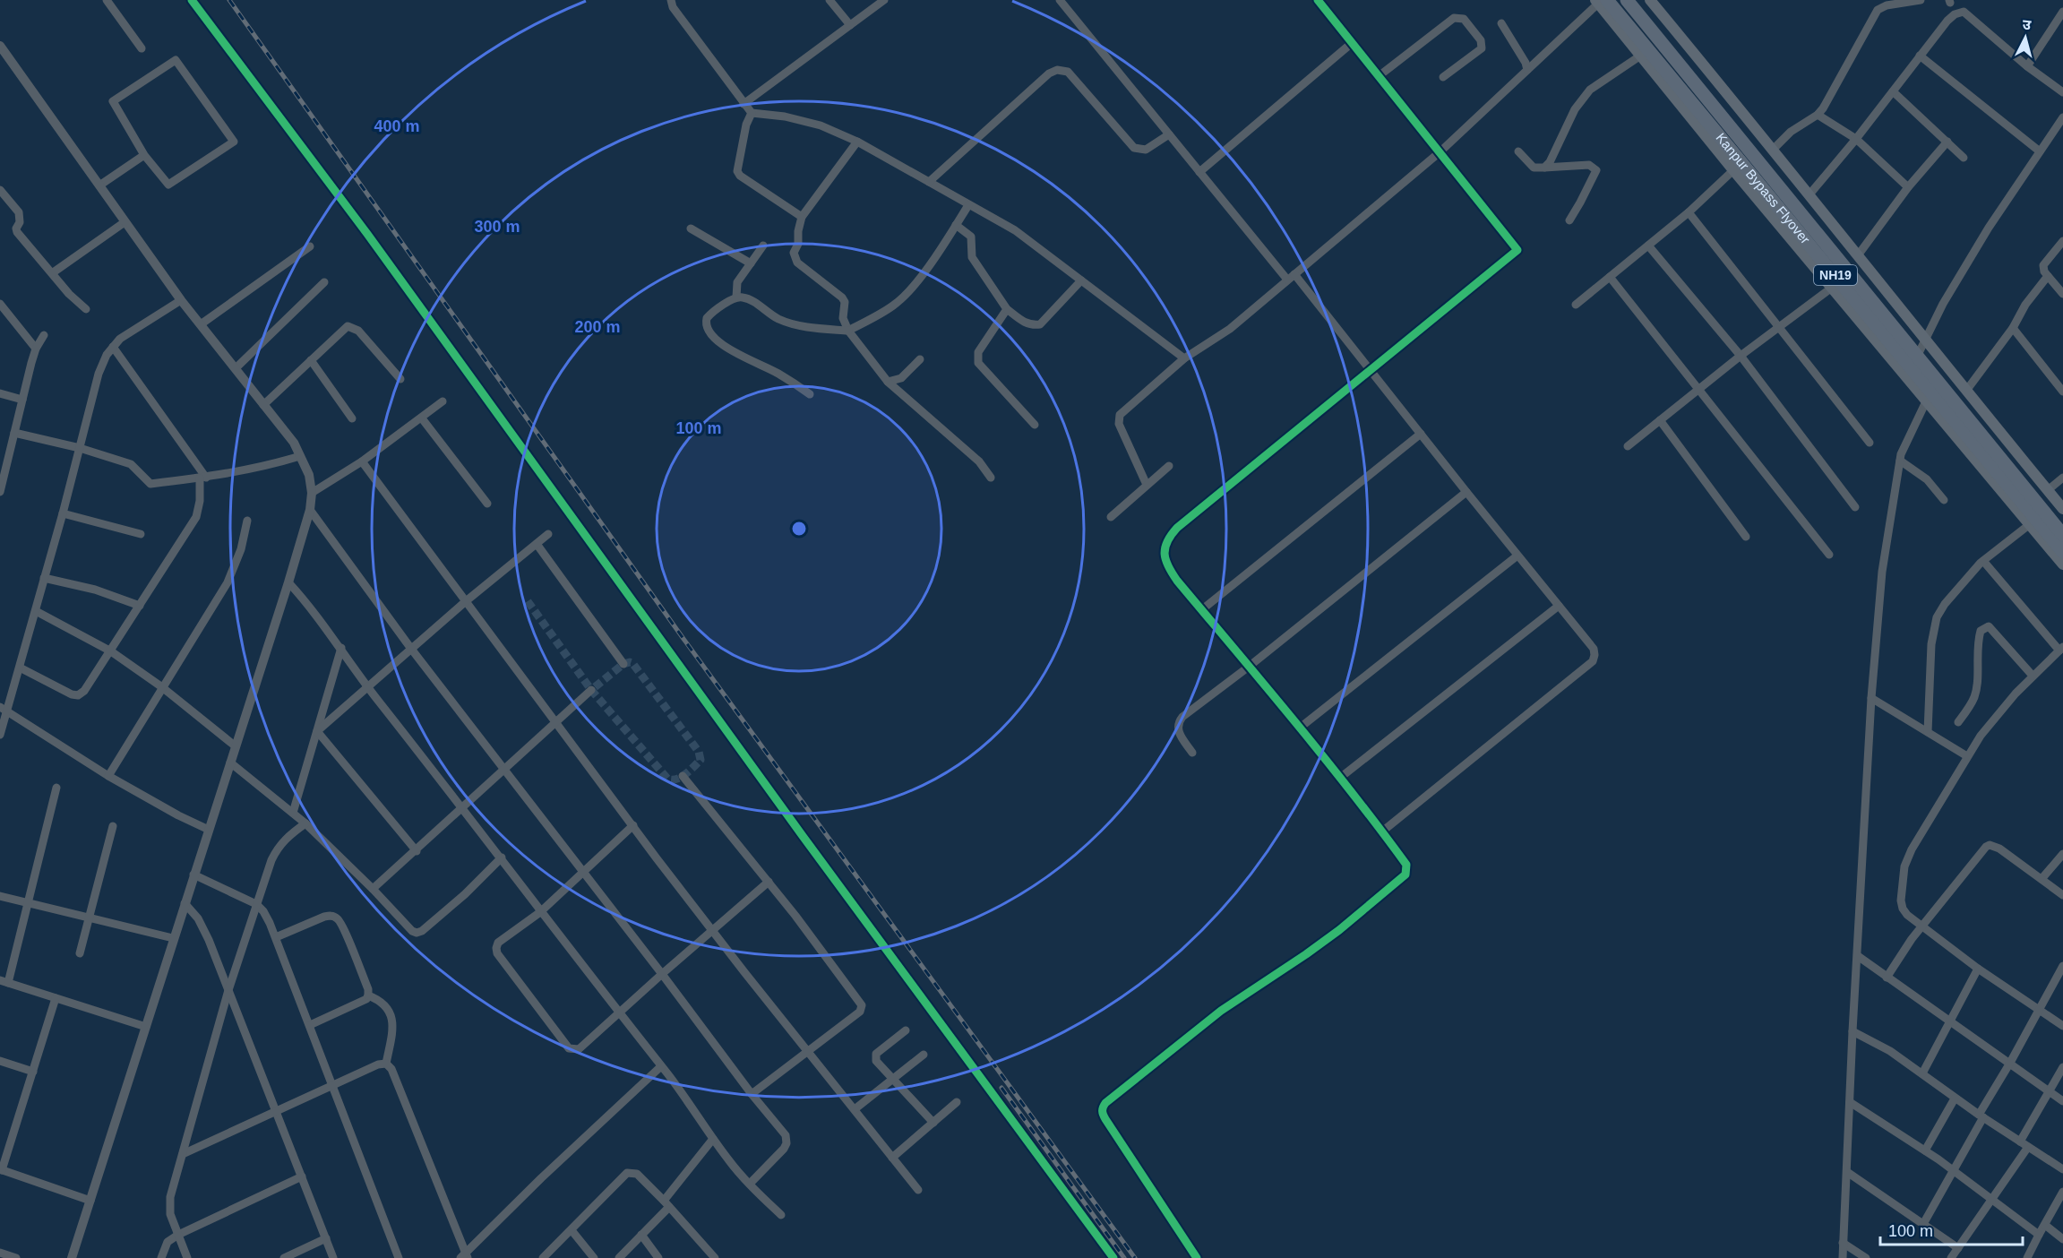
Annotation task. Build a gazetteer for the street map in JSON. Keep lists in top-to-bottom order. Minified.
{"streets":{"highway":["Kanpur Bypass Flyover","NH19"]},"scale_bar":"100 m","north":"top","rings":["400 m","300 m","200 m","100 m"]}
